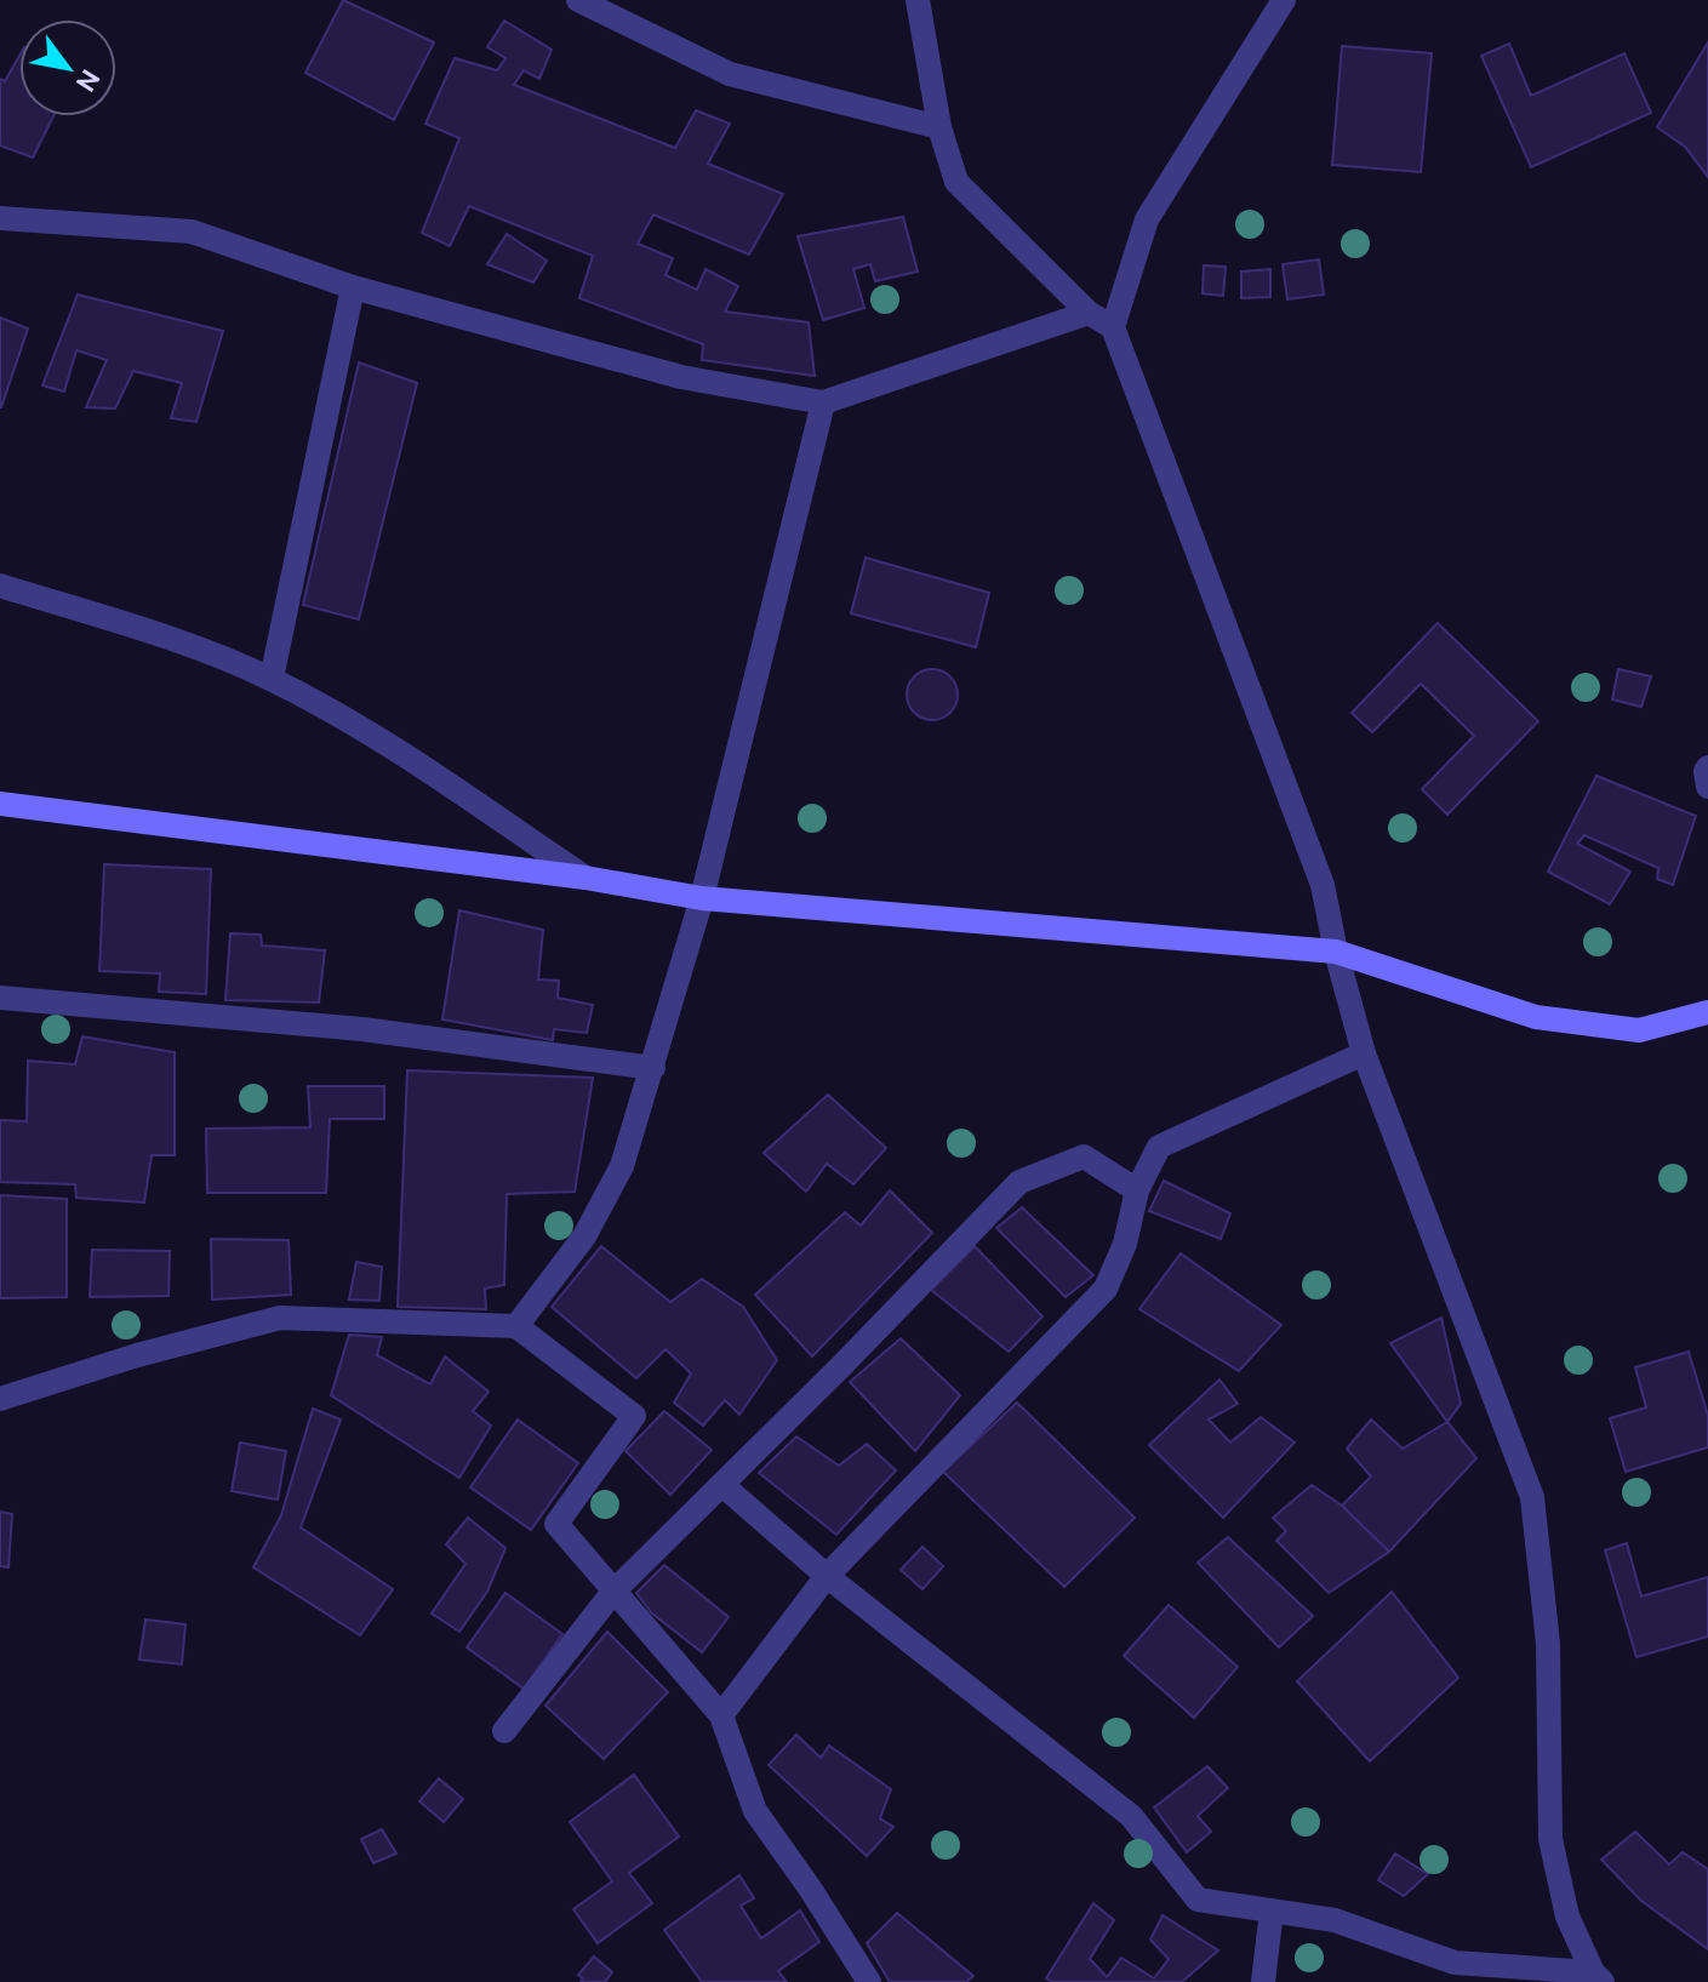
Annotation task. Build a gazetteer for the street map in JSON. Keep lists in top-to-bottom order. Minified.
{"north":"bottom right"}
